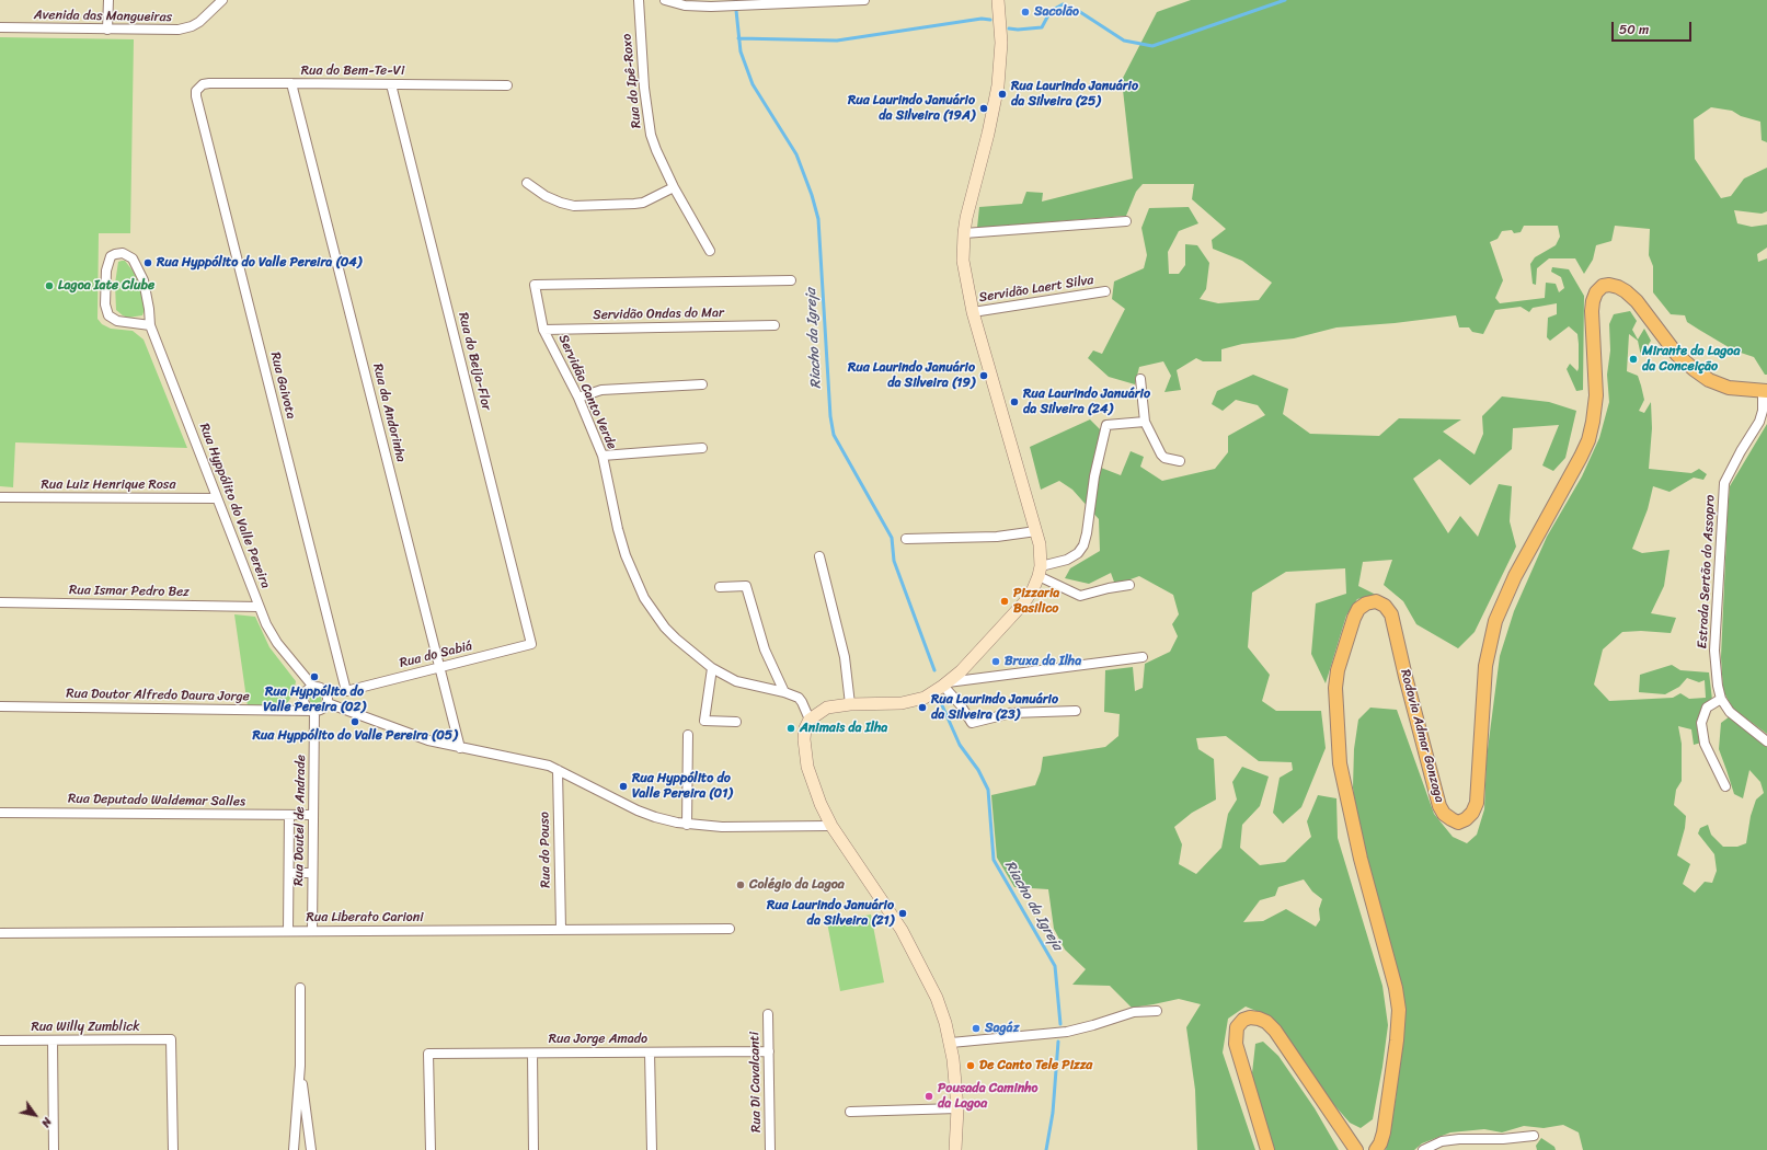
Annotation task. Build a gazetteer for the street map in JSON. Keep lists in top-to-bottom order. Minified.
{"streets":{"main road":["Rodovia Admar Gonzaga"],"street":["Avenida das Mangueiras","Rua do Bem-Te-Vi","Rua do Ipê-Roxo","Servidão Laert Silva","Servidão Ondas do Mar","Rua do Beija-Flor","Rua Gaivota","Servidão Canto Verde","Rua da Andorinha","Rua Luiz Henrique Rosa","Rua Hyppólito do Valle Pereira","Estrada Sertão do Assopro","Rua Ismar Pedro Bez","Rua do Sabiá","Rua Doutor Alfredo Daura Jorge","Rua Deputado Waldemar Salles","Rua Doutel de Andrade","Rua do Pouso","Rua Liberato Carioni","Rua Willy Zumblick","Rua Jorge Amado","Rua Di Cavalcanti"]},"crossings":[["Rua do Bem-Te-Vi","Rua do Beija-Flor"],["Rua do Bem-Te-Vi","Rua Gaivota"],["Rua do Bem-Te-Vi","Rua da Andorinha"],["Servidão Ondas do Mar","Servidão Canto Verde"],["Rua do Beija-Flor","Rua do Sabiá"],["Rua Gaivota","Rua do Sabiá"],["Rua da Andorinha","Rua do Sabiá"],["Rua Luiz Henrique Rosa","Rua Hyppólito do Valle Pereira"],["Rua Hyppólito do Valle Pereira","Rua Ismar Pedro Bez"],["Rua Hyppólito do Valle Pereira","Rua Doutor Alfredo Daura Jorge"],["Rua Hyppólito do Valle Pereira","Rua Doutel de Andrade"],["Estrada Sertão do Assopro","Rodovia Admar Gonzaga"],["Rua Doutor Alfredo Daura Jorge","Rua Doutel de Andrade"],["Rua Deputado Waldemar Salles","Rua Doutel de Andrade"],["Rua Doutel de Andrade","Rua Liberato Carioni"],["Rua do Pouso","Rua Liberato Carioni"],["Rua Jorge Amado","Rua Di Cavalcanti"]],"water":["Riacho da Igreja"],"places":["Sacolão","Rua Laurindo Januário da Silveira (25)","Rua Laurindo Januário da Silveira (19A)","Rua Hyppólito do Valle Pereira (04)","Lagoa Iate Clube","Mirante da Lagoa da Conceição","Rua Laurindo Januário da Silveira (19)","Rua Laurindo Januário da Silveira (24)","Pizzaria Basilico","Bruxa da Ilha","Rua Hyppólito do Valle Pereira (02)","Rua Laurindo Januário da Silveira (23)","Rua Hyppólito do Valle Pereira (05)","Animais da Ilha","Rua Hyppólito do Valle Pereira (01)","Colégio da Lagoa","Rua Laurindo Januário da Silveira (21)","Sagáz","De Canto Tele Pizza","Pousada Caminho da Lagoa"],"scale_bar":"50 m","north":"bottom right"}
